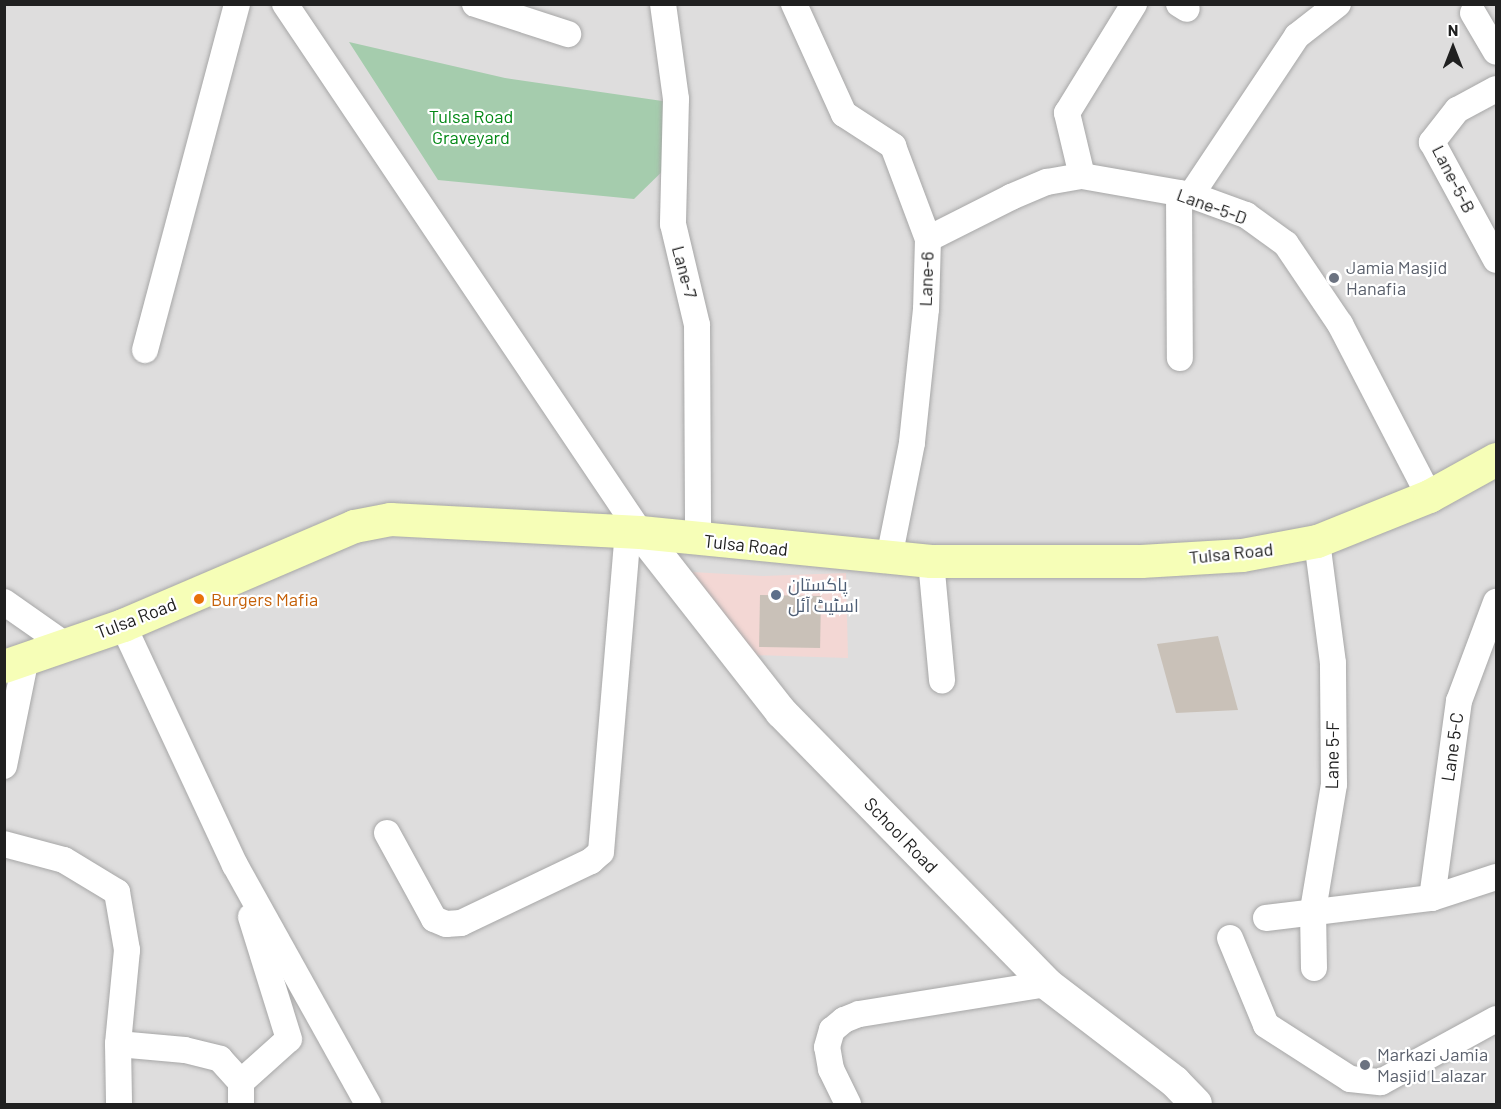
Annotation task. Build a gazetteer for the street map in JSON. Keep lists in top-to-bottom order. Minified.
{"streets":{"main road":["Tulsa Road"],"street":["Lane-5-B","Lane-5-D","Lane-7","Lane-6","Lane 5-C","Lane 5-F","School Road"]},"crossings":[["Lane-5-D","Lane-6"],["Lane-5-D","Tulsa Road"],["Lane-7","Tulsa Road"],["Lane-6","Tulsa Road"],["Tulsa Road","Lane 5-F"],["Tulsa Road","School Road"]],"parks":["Tulsa Road Graveyard"],"places":["Jamia Masjid Hanafia","پاکستان اسٹیٹ آئل","Burgers Mafia","Markazi Jamia Masjid Lalazar"],"north":"top"}
